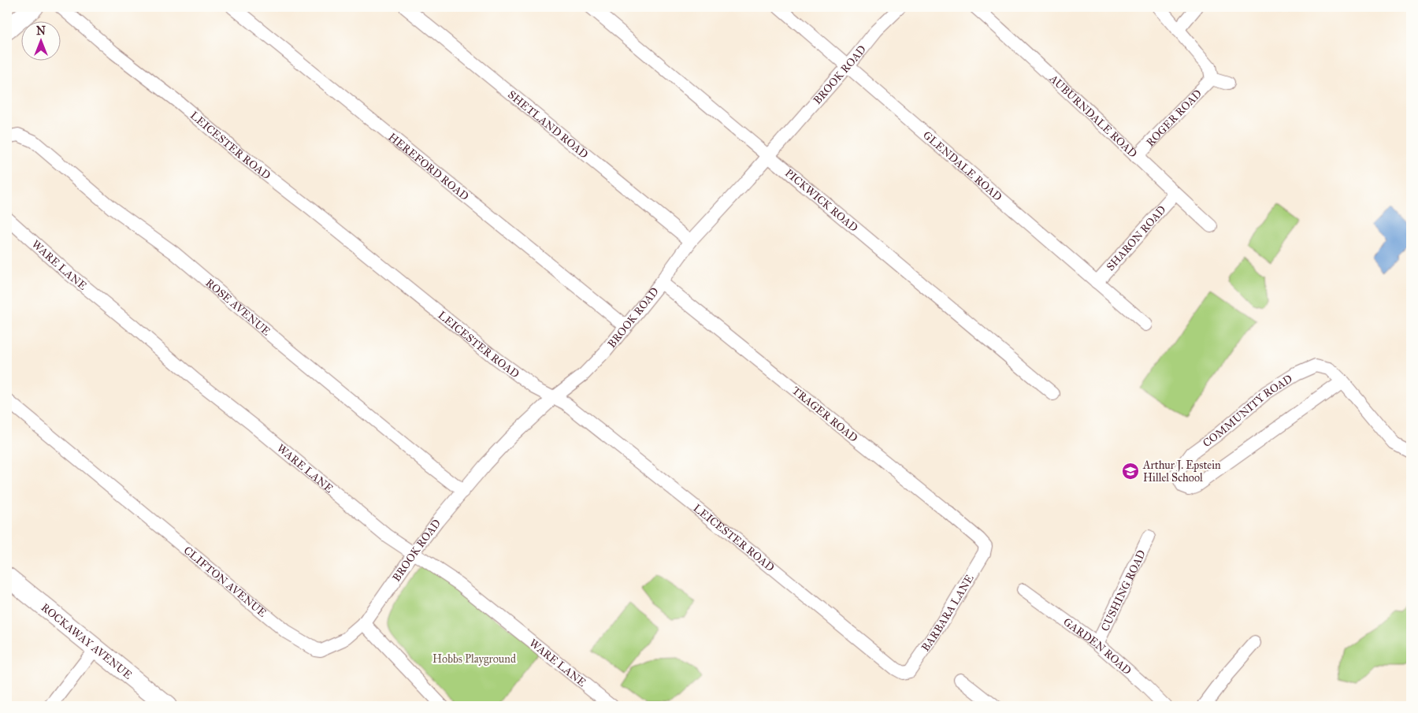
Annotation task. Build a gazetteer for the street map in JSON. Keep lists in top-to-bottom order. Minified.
{"streets":{"street":["BROOK ROAD","AUBURNDALE ROAD","ROGER ROAD","SHETLAND ROAD","LEICESTER ROAD","GLENDALE ROAD","HEREFORD ROAD","PICKWICK ROAD","SHARON ROAD","WARE LANE","ROSE AVENUE","COMMUNITY ROAD","TRAGER ROAD","CLIFTON AVENUE","CUSHING ROAD","BARBARA LANE","ROCKAWAY AVENUE","GARDEN ROAD"]},"crossings":[["BROOK ROAD","SHETLAND ROAD"],["BROOK ROAD","LEICESTER ROAD"],["BROOK ROAD","GLENDALE ROAD"],["BROOK ROAD","HEREFORD ROAD"],["BROOK ROAD","PICKWICK ROAD"],["BROOK ROAD","WARE LANE"],["BROOK ROAD","ROSE AVENUE"],["BROOK ROAD","TRAGER ROAD"],["BROOK ROAD","CLIFTON AVENUE"],["AUBURNDALE ROAD","ROGER ROAD"],["AUBURNDALE ROAD","SHARON ROAD"],["LEICESTER ROAD","BARBARA LANE"],["GLENDALE ROAD","SHARON ROAD"],["TRAGER ROAD","BARBARA LANE"],["CUSHING ROAD","GARDEN ROAD"]],"parks":["Hobbs Playground"],"places":{"school or university":["Arthur J. Epstein Hillel School"]},"north":"top"}
